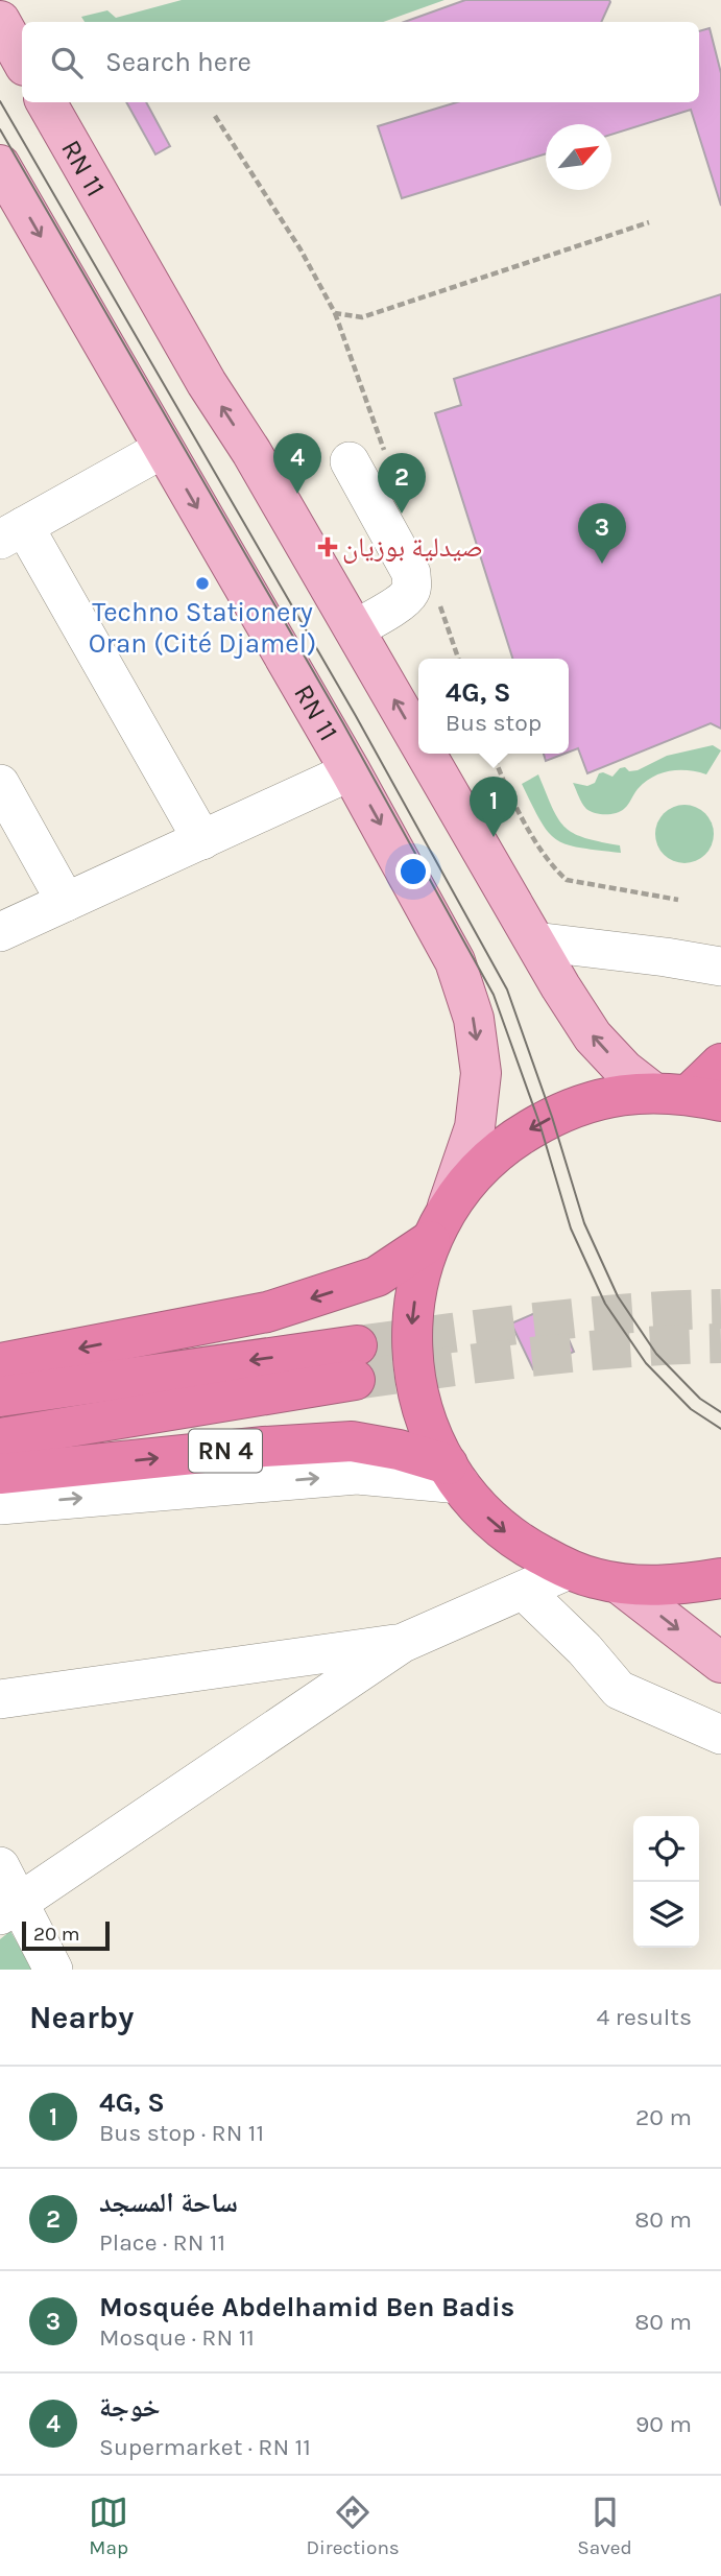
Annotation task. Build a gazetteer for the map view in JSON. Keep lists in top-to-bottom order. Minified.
{"streets":{"highway":["RN 4"],"main road":["RN 11"]},"places":{"health":["صيدلية بوزيان"],"other":["Techno Stationery Oran (Cité Djamel)"]},"scale_bar":"20 m","north":"top right","page":{"search":"Search here","pins":["4","2","3","1"],"popup":["4G, S","Bus stop"],"scale":"20 m","heading":["Nearby","4 results"],"list":[{"mark":"1","name":"4G, S","note":"Bus stop · RN 11","value":"20 m"},{"mark":"2","name":"ساحة المسجد","note":"Place · RN 11","value":"80 m"},{"mark":"3","name":"Mosquée Abdelhamid Ben Badis","note":"Mosque · RN 11","value":"80 m"},{"mark":"4","name":"خوجة","note":"Supermarket · RN 11","value":"90 m"}],"nav":["Map","Directions","Saved"]}}
